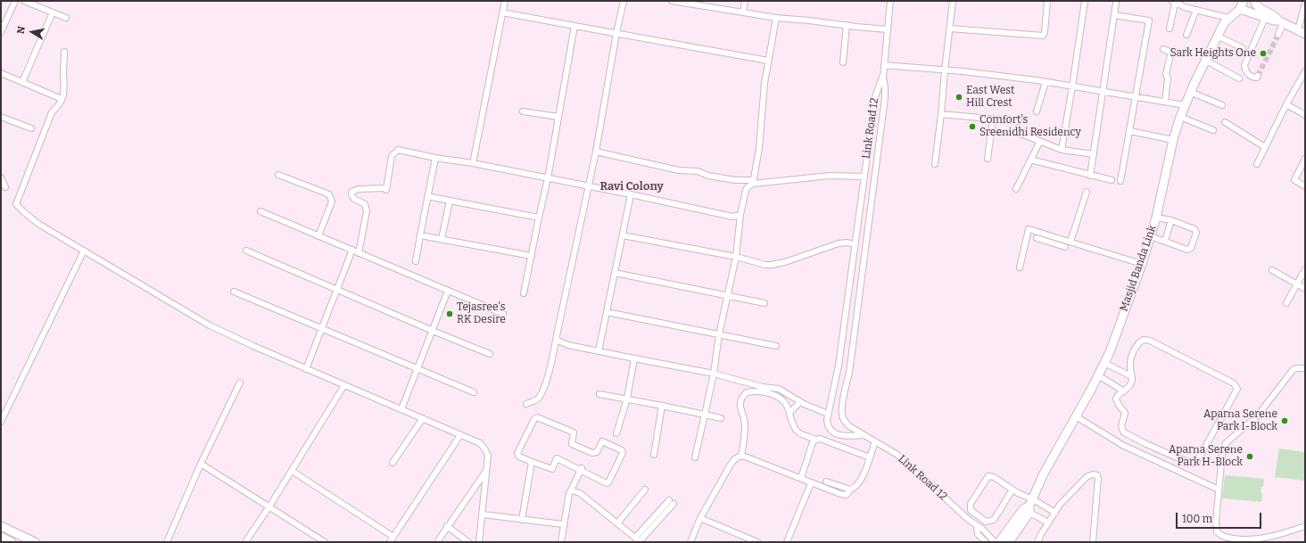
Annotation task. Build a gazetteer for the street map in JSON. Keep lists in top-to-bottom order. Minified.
{"streets":{"main road":["Masjid Banda Link"],"street":["Link Road 12"]},"districts":["Ravi Colony"],"places":["Sark Heights One","East West Hill Crest","Comfort's Sreenidhi Residency","Tejasree's RK Desire","Aparna Serene Park I-Block","Aparna Serene Park H-Block"],"scale_bar":"100 m","north":"left"}
